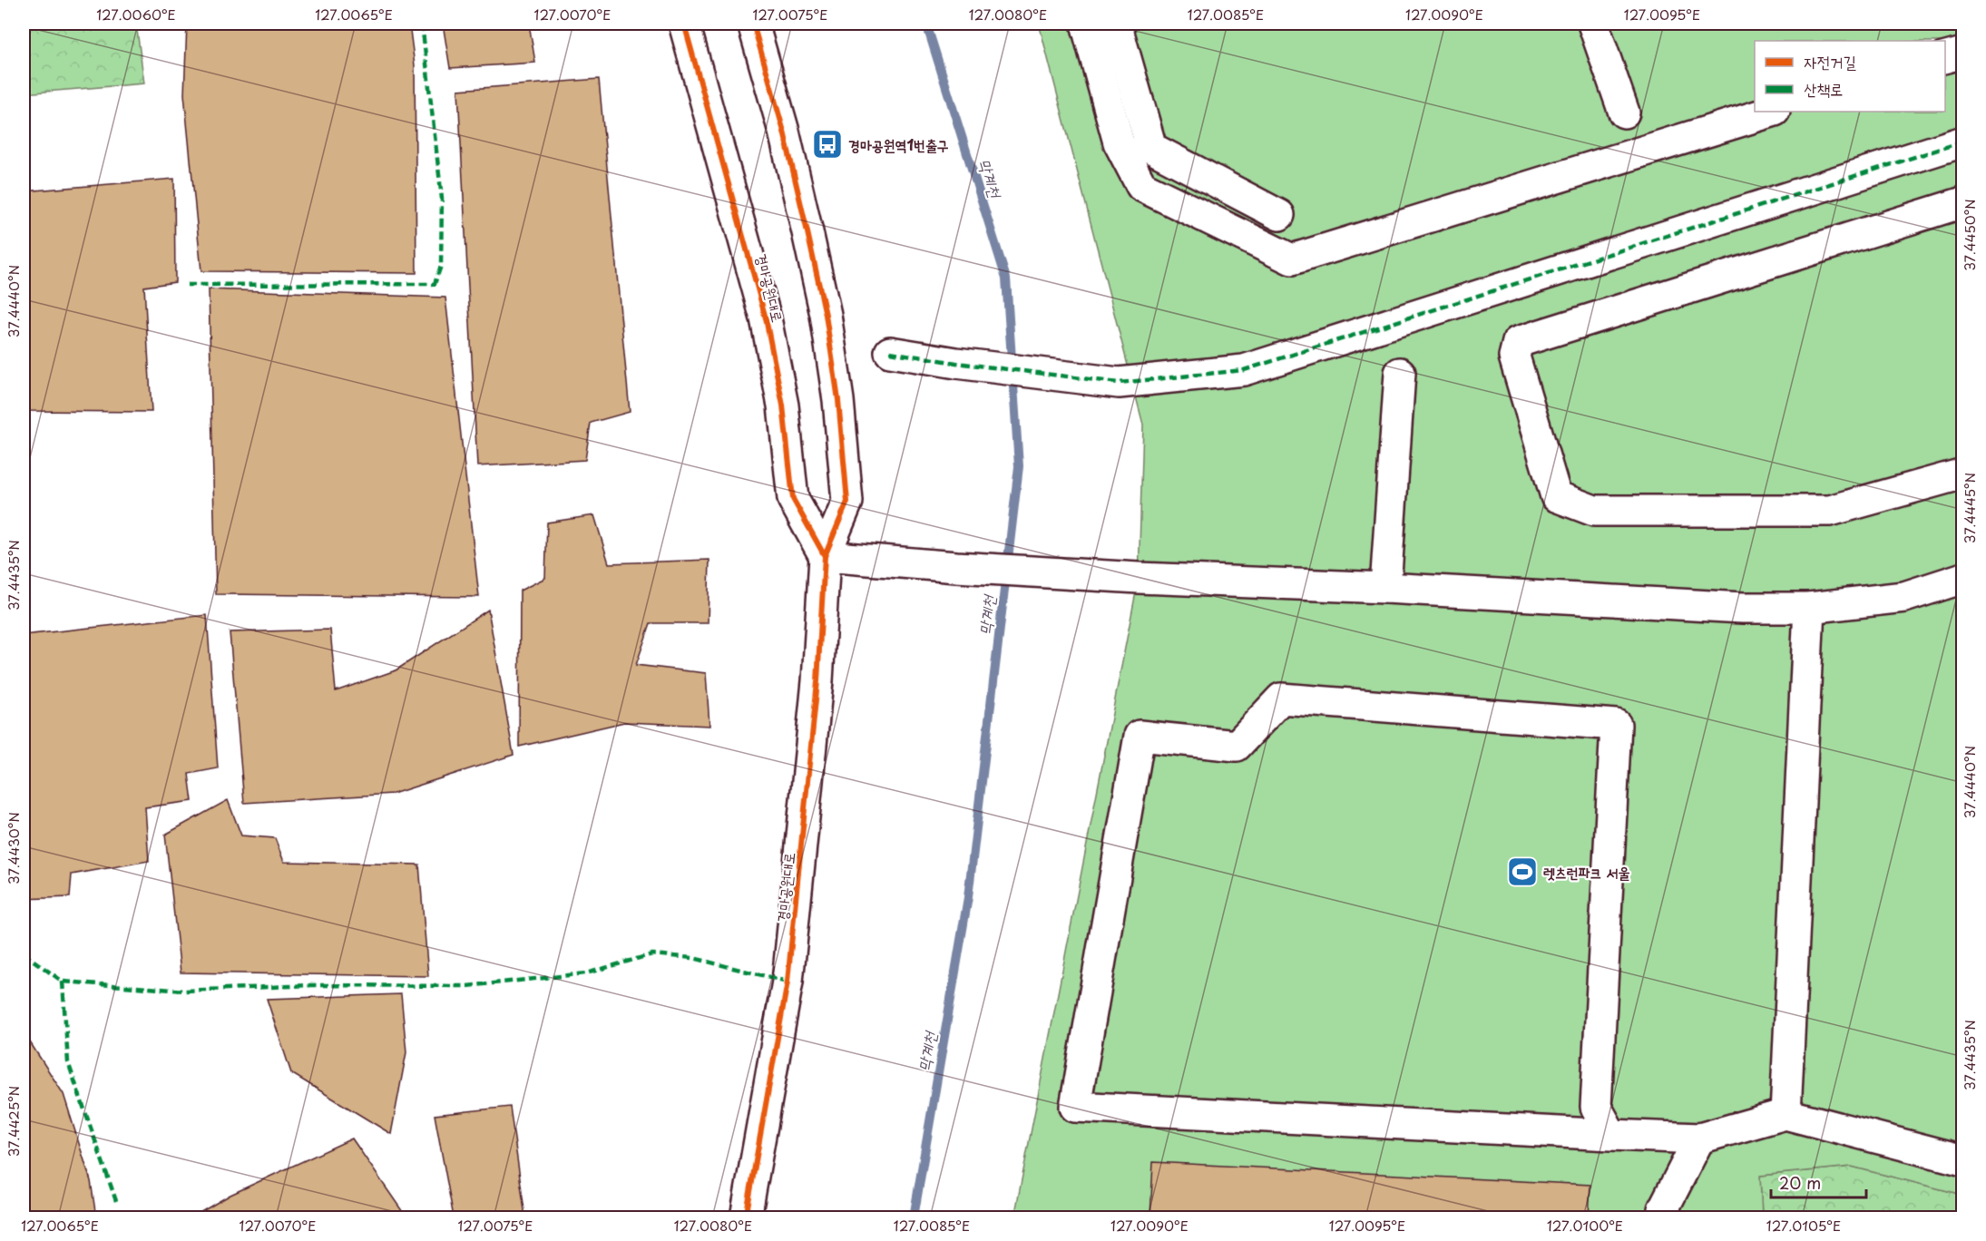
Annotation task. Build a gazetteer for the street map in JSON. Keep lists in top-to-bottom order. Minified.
{"streets":{"street":["경마공원대로"]},"water":["막계천"],"places":{"bus stop":["경마공원역1번출구"],"sports":["렛츠런파크 서울"]},"legend":["자전거길","산책로"],"scale_bar":"20 m","coordinates":["127.0060°E","127.0065°E","127.0070°E","127.0075°E","127.0080°E","127.0085°E","127.0090°E","127.0095°E","37.4450°N","37.4440°N","37.4445°N","37.4435°N","37.4430°N","37.4425°N","127.0100°E","127.0105°E"]}
